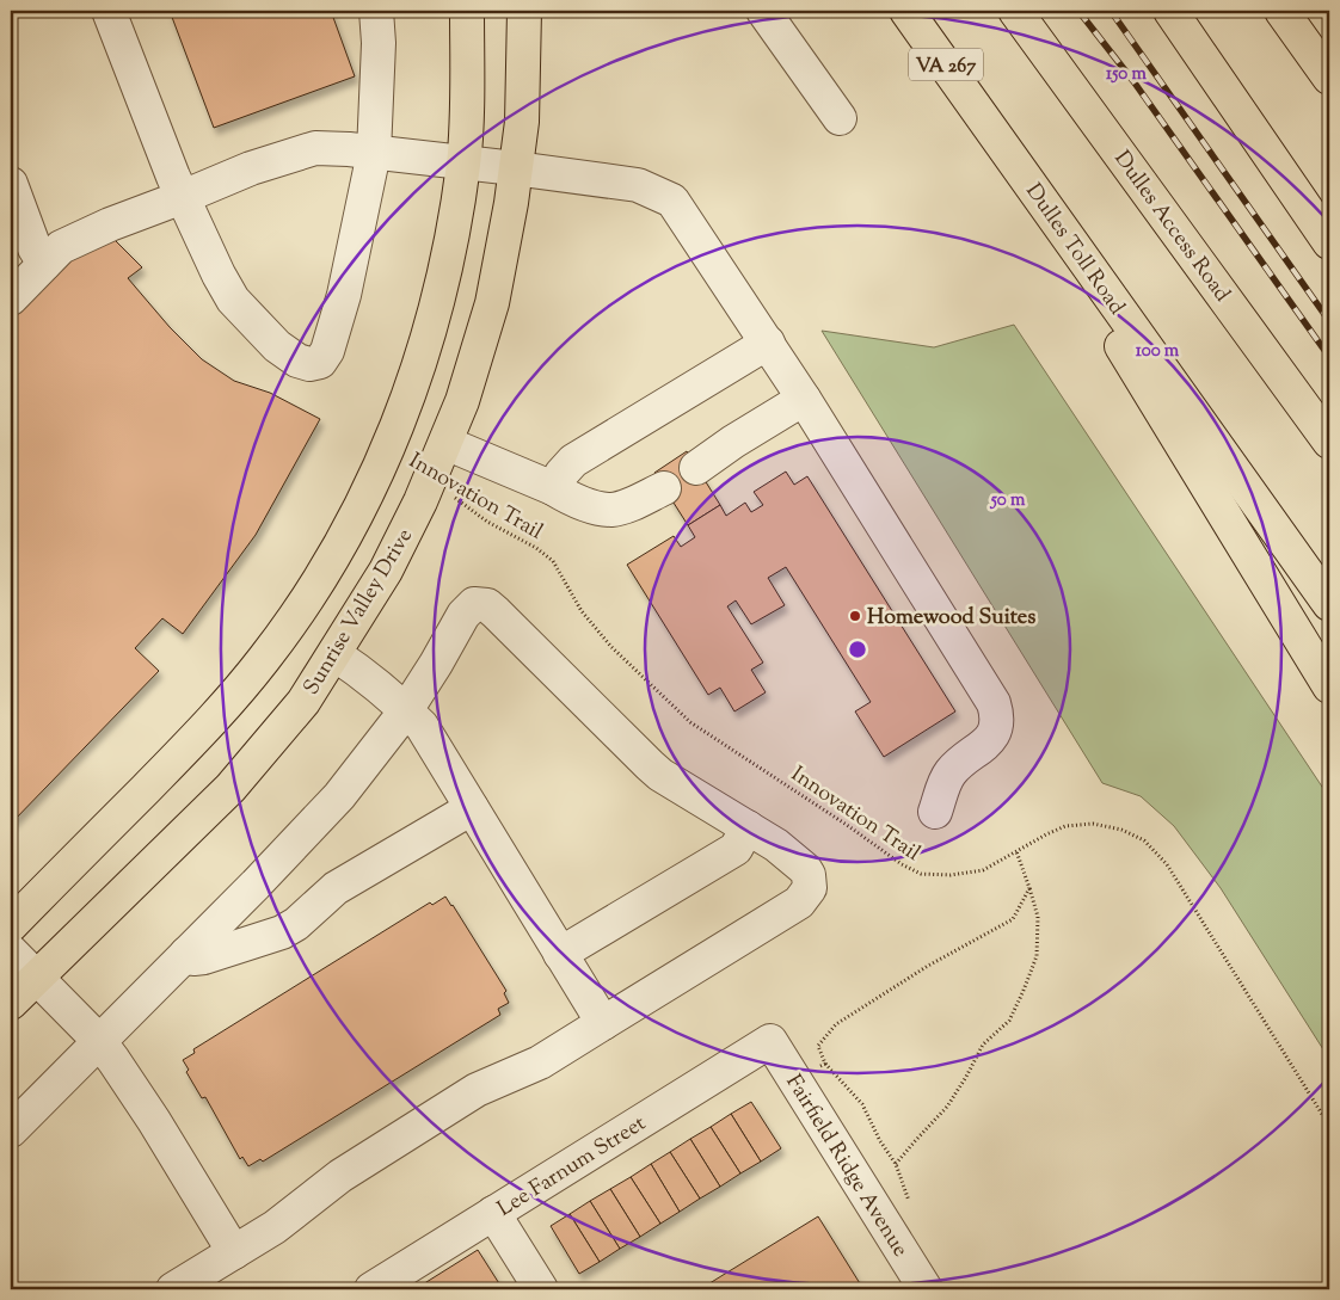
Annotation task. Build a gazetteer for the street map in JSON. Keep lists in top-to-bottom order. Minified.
{"streets":{"main road":["VA 267","Dulles Access Road","Dulles Toll Road","Sunrise Valley Drive"],"street":["Lee Farnum Street","Fairfield Ridge Avenue"],"path":["Innovation Trail"]},"crossings":[["Innovation Trail","Sunrise Valley Drive"],["Lee Farnum Street","Fairfield Ridge Avenue"]],"places":["Homewood Suites"],"rings":["150 m","100 m","50 m"]}
